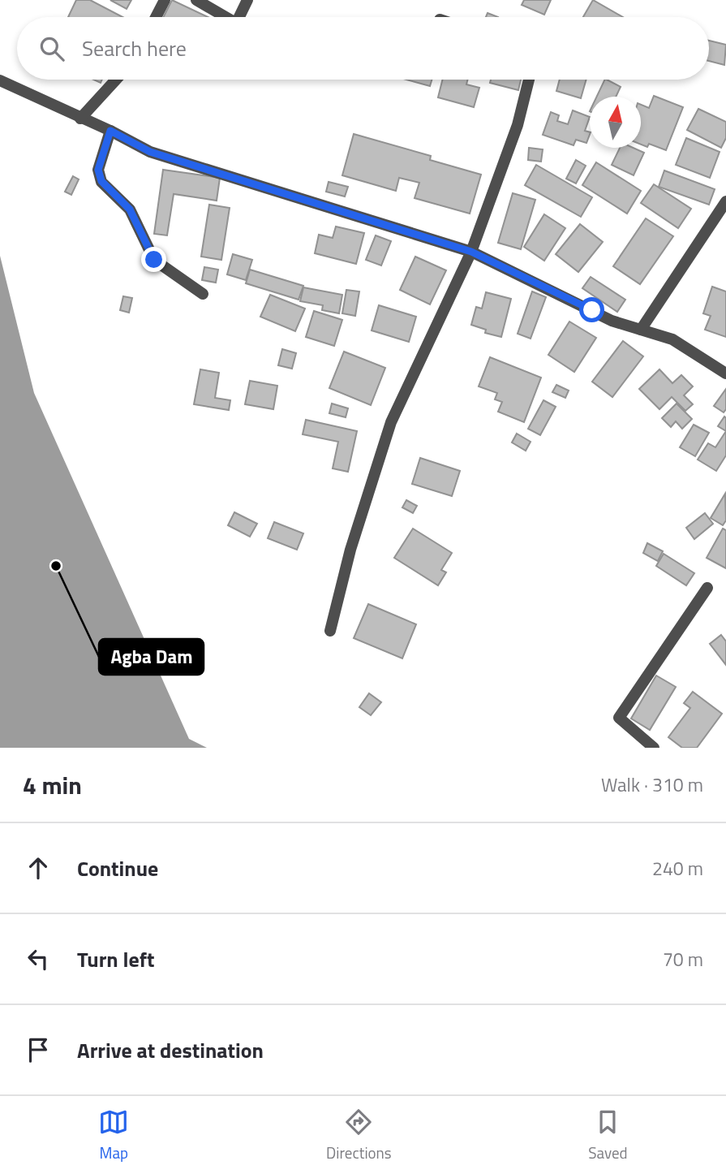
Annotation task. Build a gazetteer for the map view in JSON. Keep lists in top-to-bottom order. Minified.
{"places":["Agba Dam"],"north":"top","page":{"search":"Search here","heading":["4 min","Walk · 310 m"],"list":[["Continue","240 m"],["Turn left","70 m"],"Arrive at destination"],"nav":["Map","Directions","Saved"]}}
